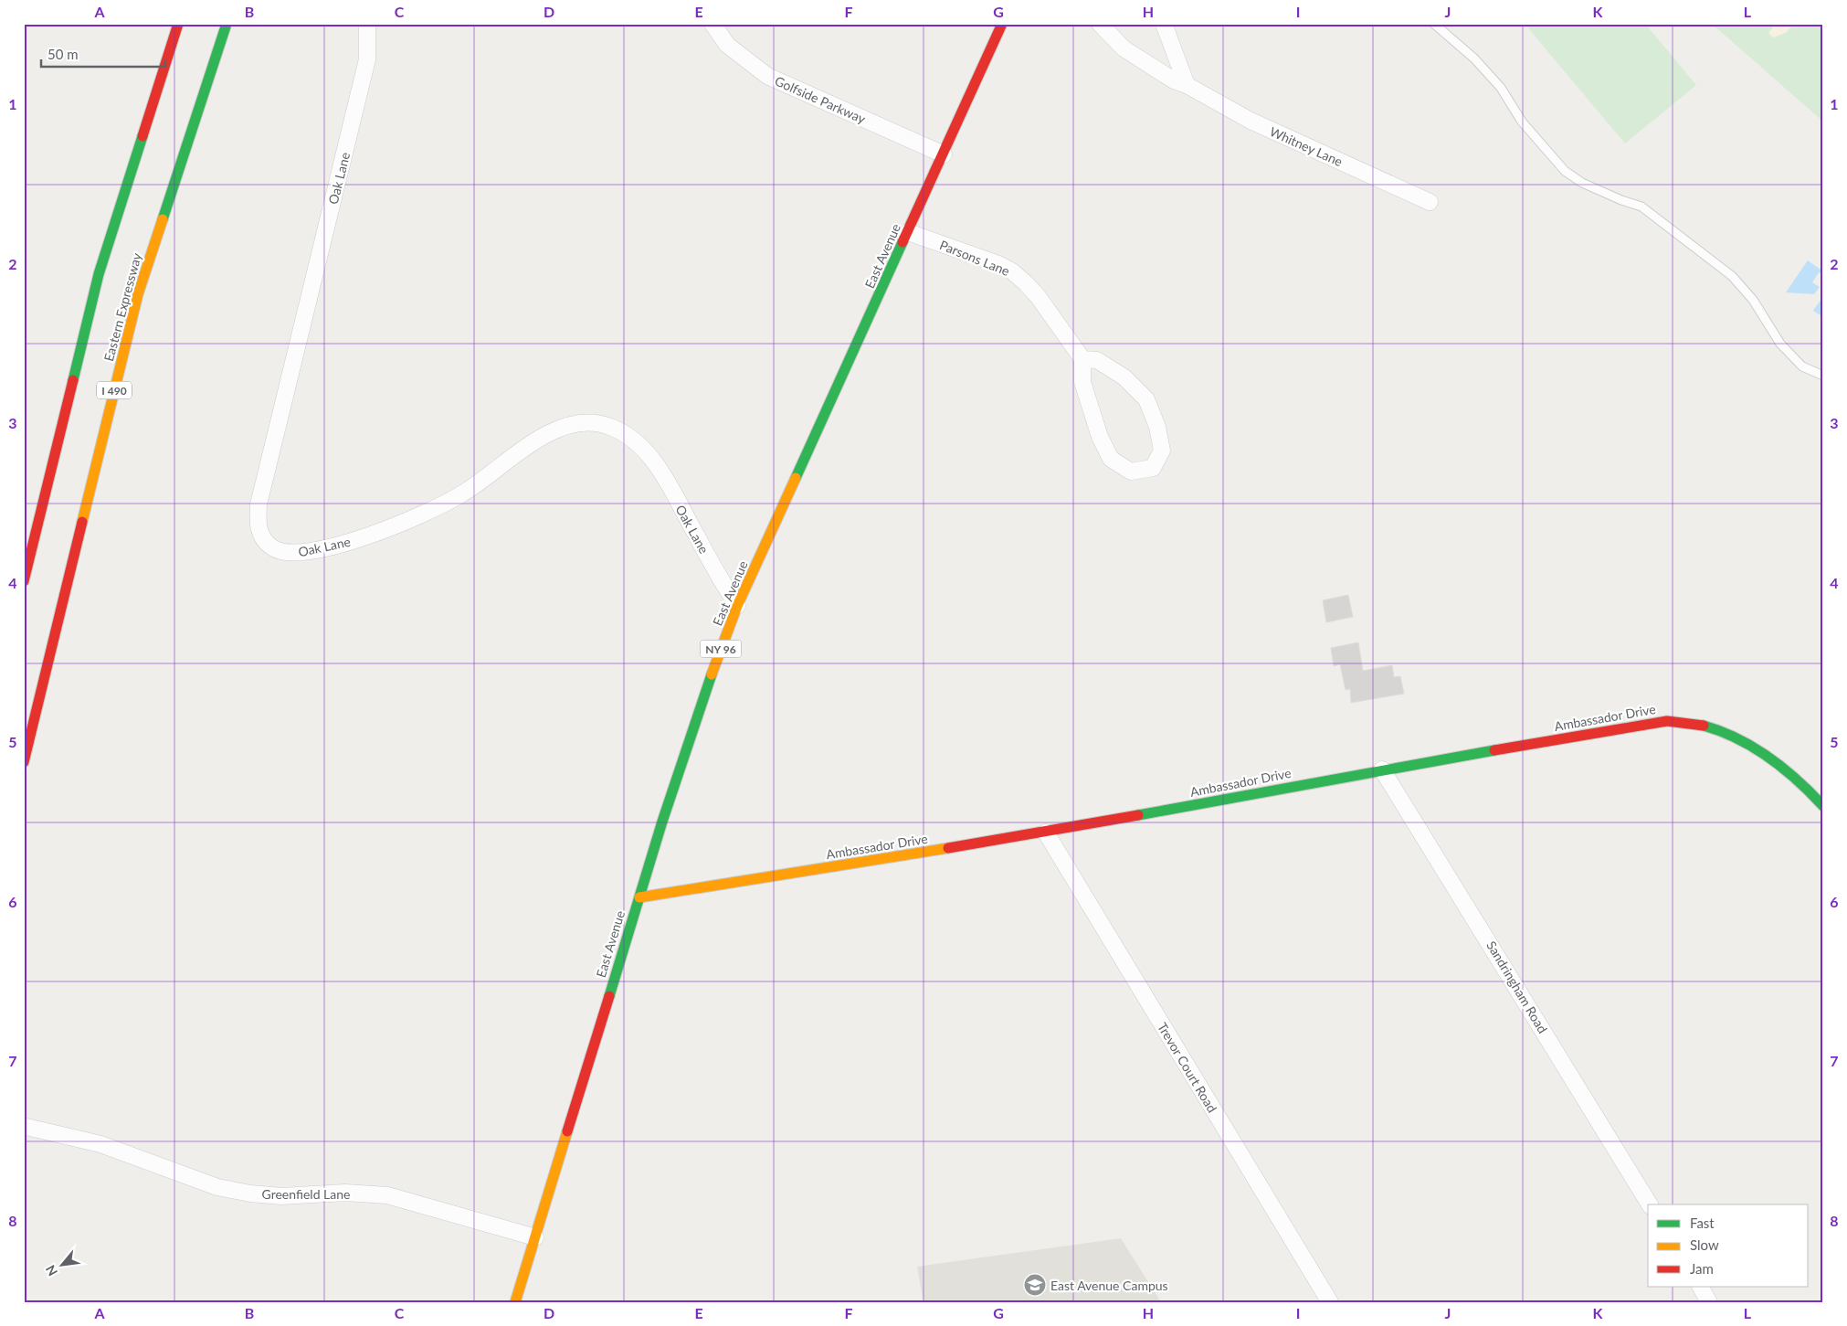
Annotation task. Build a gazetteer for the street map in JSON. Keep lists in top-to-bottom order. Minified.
{"streets":{"main road":["East Avenue","Eastern Expressway","I 490","NY 96","Ambassador Drive"],"street":["Golfside Parkway","Whitney Lane","Oak Lane","Parsons Lane","Sandringham Road","Trevor Court Road","Greenfield Lane"]},"crossings":[["Golfside Parkway","East Avenue"],["Oak Lane","East Avenue"],["East Avenue","Parsons Lane"],["East Avenue","Ambassador Drive"],["East Avenue","Greenfield Lane"],["Ambassador Drive","Sandringham Road"],["Ambassador Drive","Trevor Court Road"]],"places":{"school or university":["East Avenue Campus"]},"legend":["Fast","Slow","Jam"],"scale_bar":"50 m","north":"bottom left","grid":{"columns":["A","B","C","D","E","F","G","H","I","J","K","L"],"rows":["1","2","3","4","5","6","7","8"]}}
